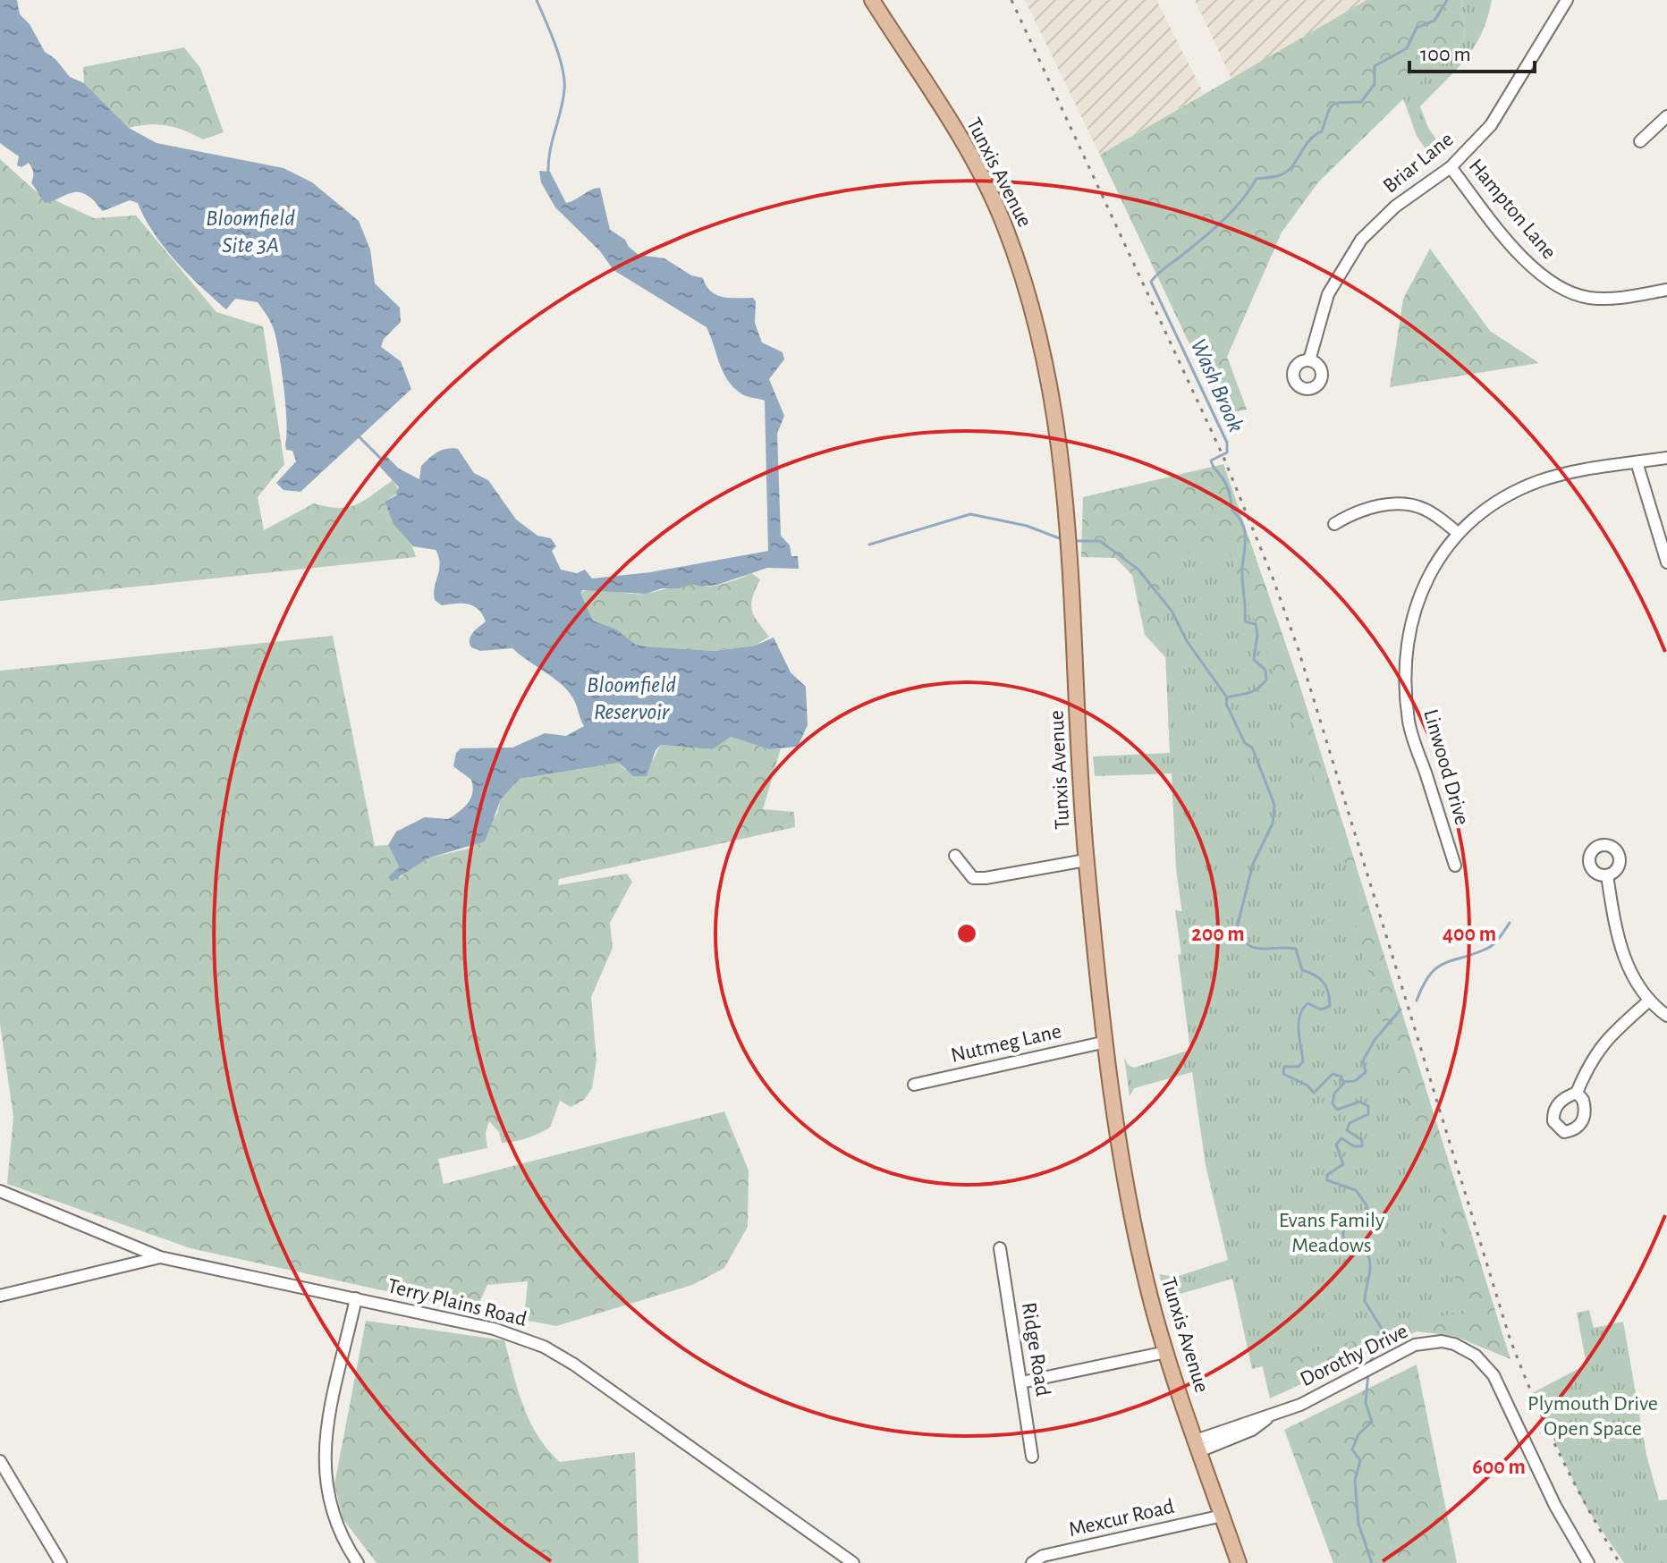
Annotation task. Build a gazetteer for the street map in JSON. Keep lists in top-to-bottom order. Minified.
{"streets":{"main road":["Tunxis Avenue"],"street":["Briar Lane","Hampton Lane","Linwood Drive","Nutmeg Lane","Terry Plains Road","Ridge Road","Dorothy Drive","Mexcur Road"]},"crossings":[["Briar Lane","Hampton Lane"],["Tunxis Avenue","Nutmeg Lane"],["Tunxis Avenue","Dorothy Drive"],["Tunxis Avenue","Mexcur Road"]],"water":["Bloomfield Site 3A","Wash Brook","Bloomfield Reservoir"],"parks":["Evans Family Meadows","Plymouth Drive Open Space"],"scale_bar":"100 m","rings":["200 m","400 m","600 m"]}
